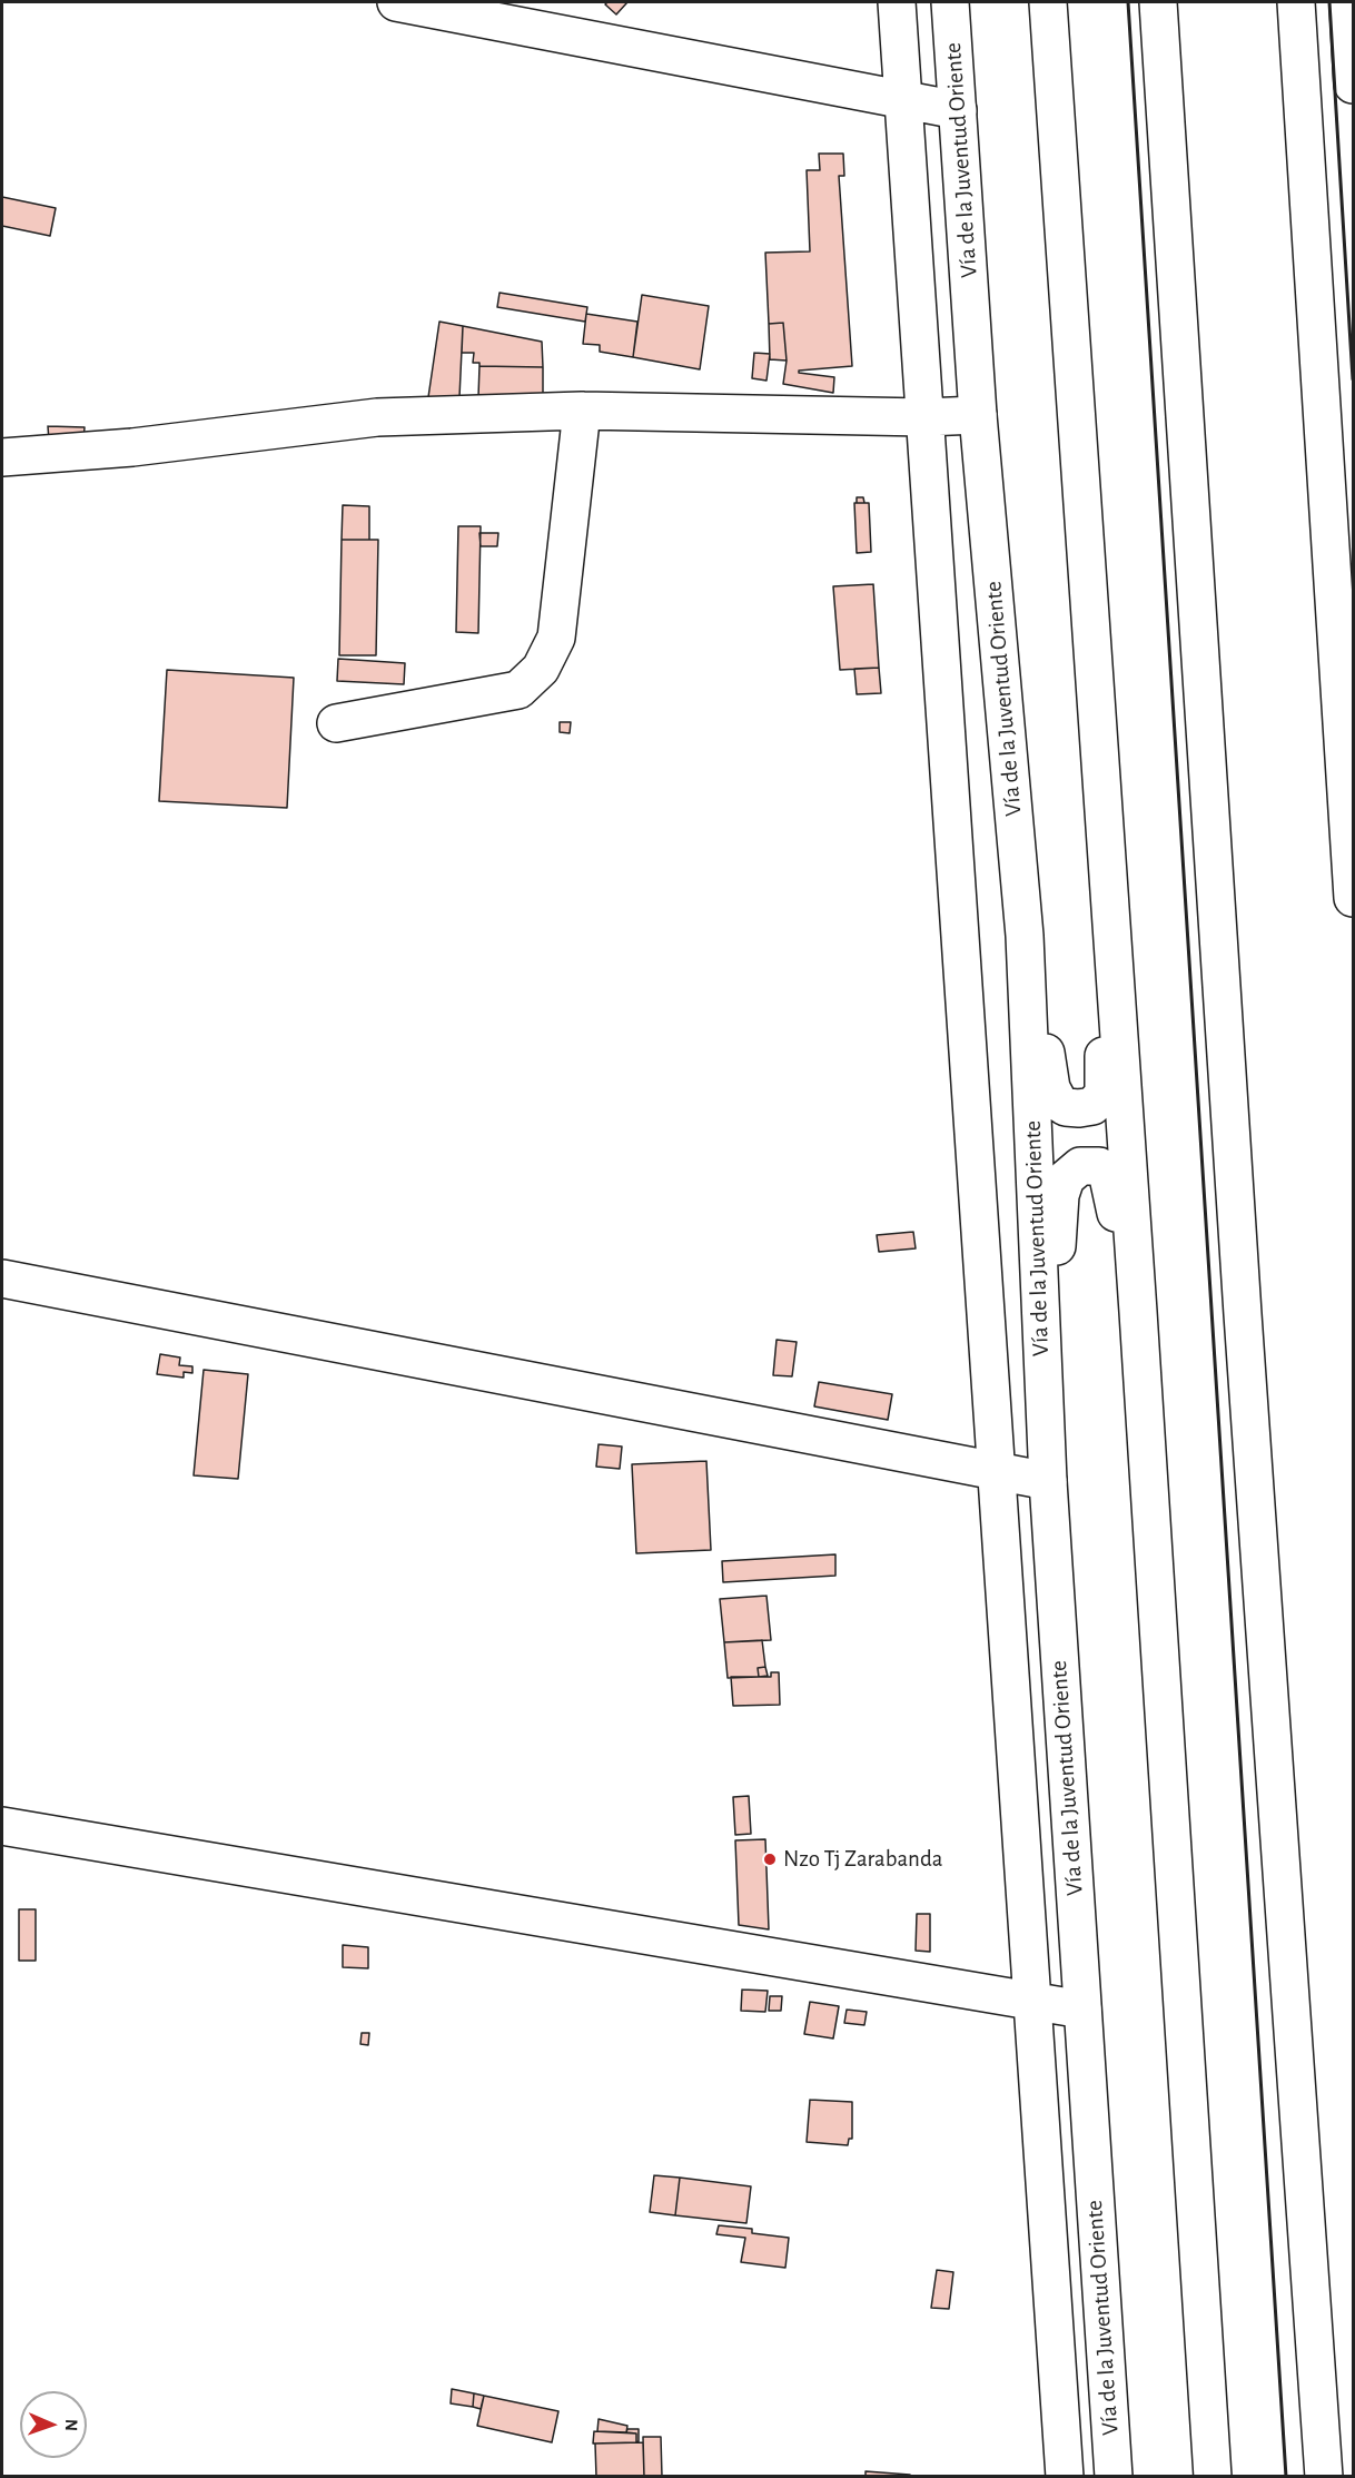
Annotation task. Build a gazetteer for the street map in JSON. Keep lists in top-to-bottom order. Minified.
{"streets":{"main road":["Vía de la Juventud Oriente"]},"places":["Nzo Tj Zarabanda"],"north":"right"}
